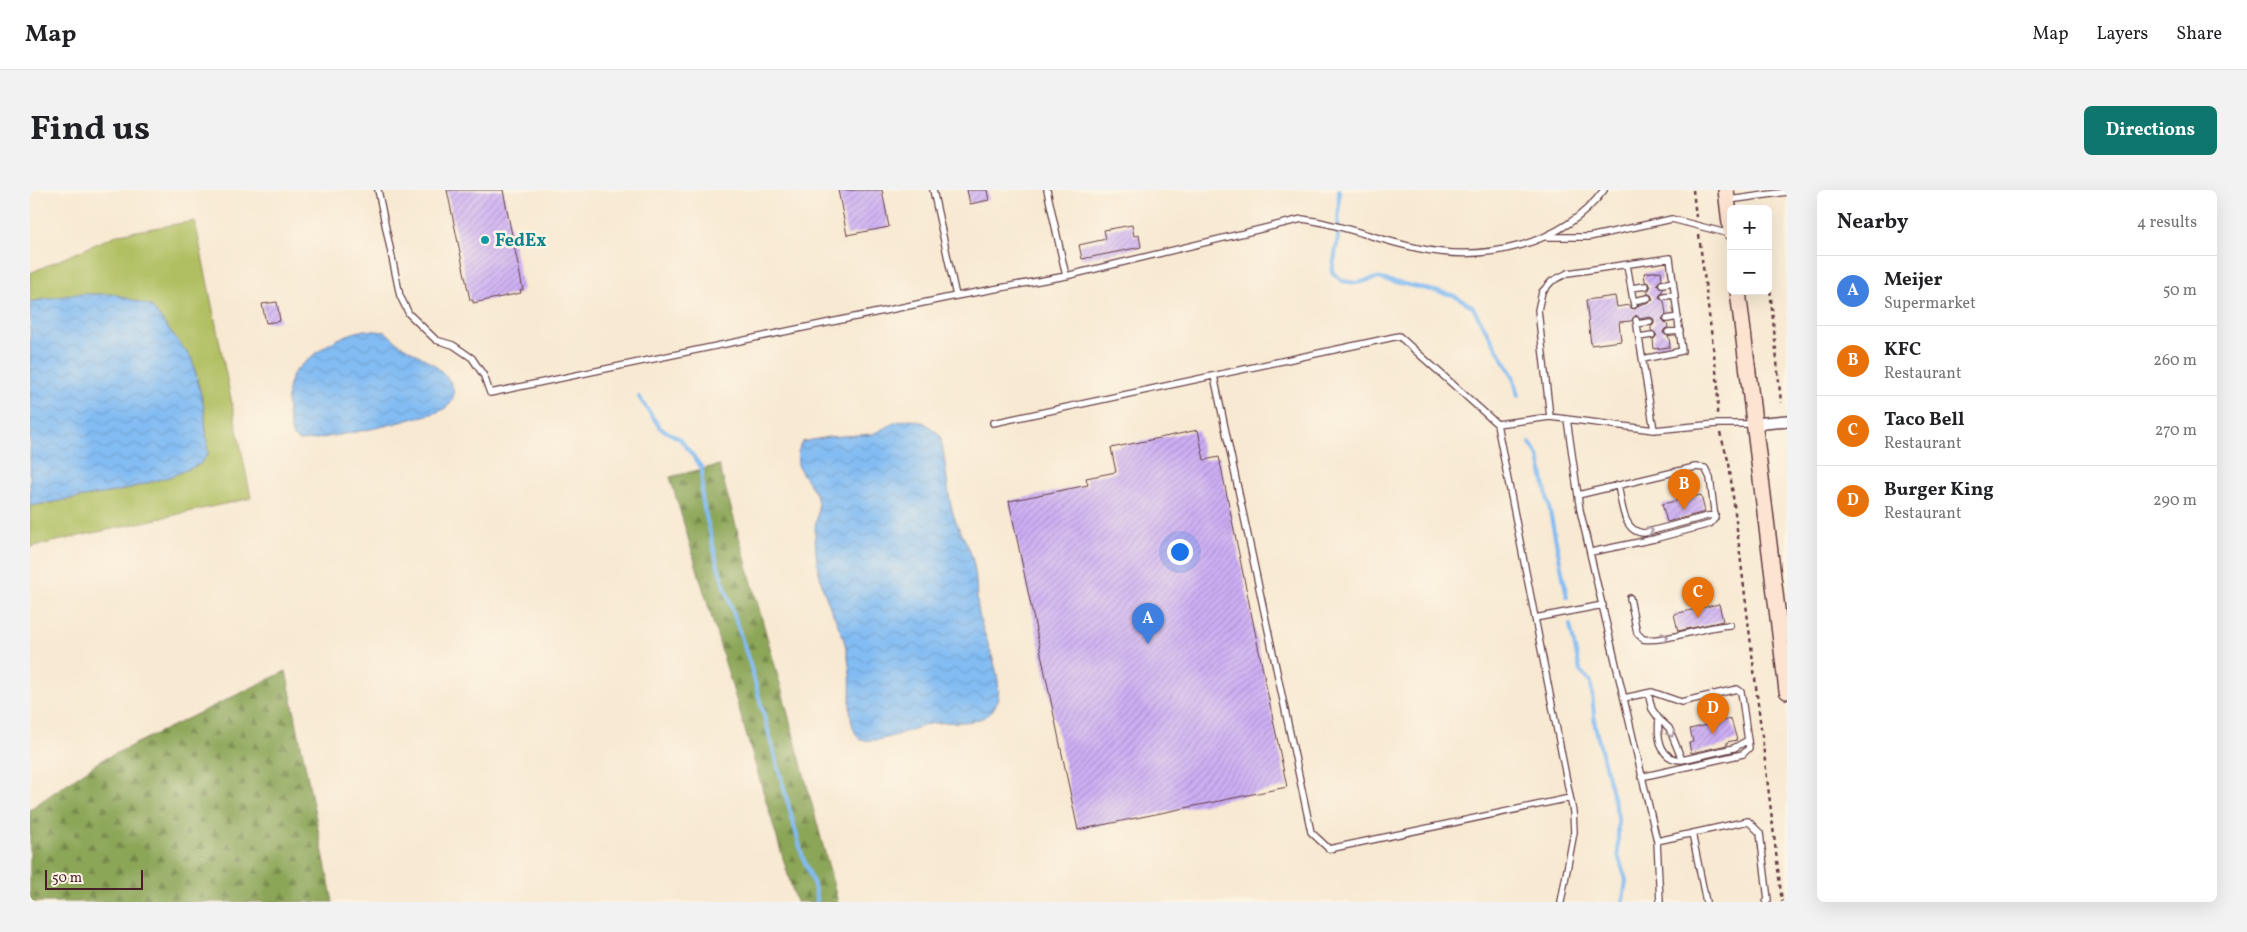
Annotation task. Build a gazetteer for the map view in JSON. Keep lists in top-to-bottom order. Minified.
{"places":["FedEx"],"scale_bar":"50 m","page":{"header":"Map","nav":["Map","Layers","Share"],"title":"Find us","buttons":"Directions","heading":["Nearby","4 results"],"map_buttons":["+","−"],"list":[{"mark":"A","name":"Meijer","note":"Supermarket","value":"50 m"},{"mark":"B","name":"KFC","note":"Restaurant","value":"260 m"},{"mark":"C","name":"Taco Bell","note":"Restaurant","value":"270 m"},{"mark":"D","name":"Burger King","note":"Restaurant","value":"290 m"}],"pins":["B","C","A","D"],"scale":"50 m"}}
